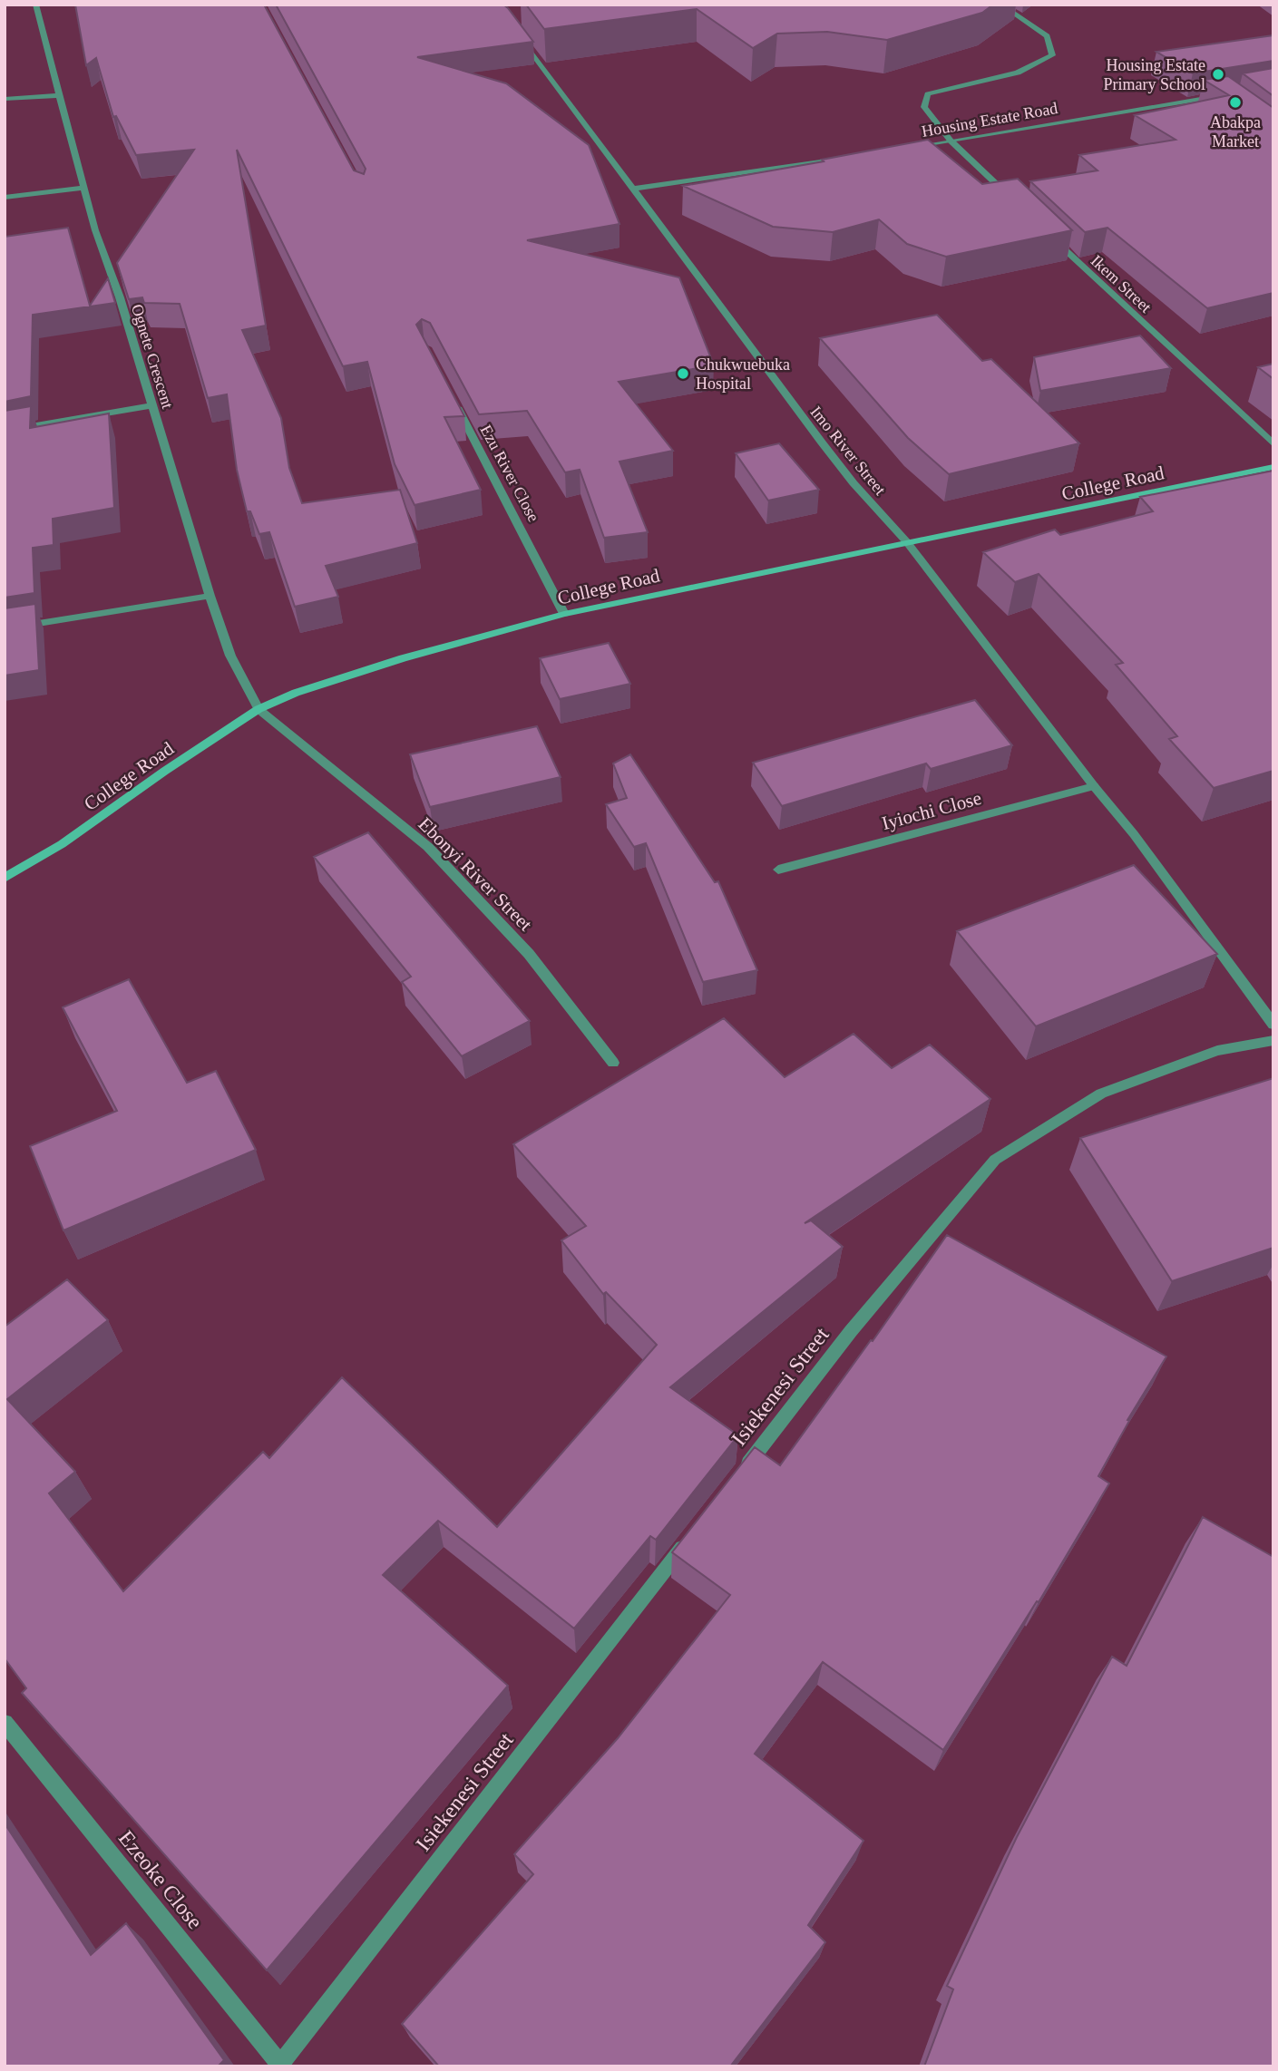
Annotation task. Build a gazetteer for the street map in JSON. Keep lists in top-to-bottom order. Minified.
{"streets":{"main road":["College Road"],"street":["Housing Estate Road","Ikem Street","Ognete Crescent","Imo River Street","Ezu River Close","Iyiochi Close","Ebonyi River Street","Isiekenesi Street","Ezeoke Close"]},"crossings":[["Ognete Crescent","College Road"],["Ognete Crescent","Ebonyi River Street"],["Imo River Street","College Road"],["Imo River Street","Iyiochi Close"],["Ezu River Close","College Road"],["College Road","Ebonyi River Street"],["Isiekenesi Street","Ezeoke Close"]],"places":["Housing Estate Primary School","Abakpa Market","Chukwuebuka Hospital"]}
